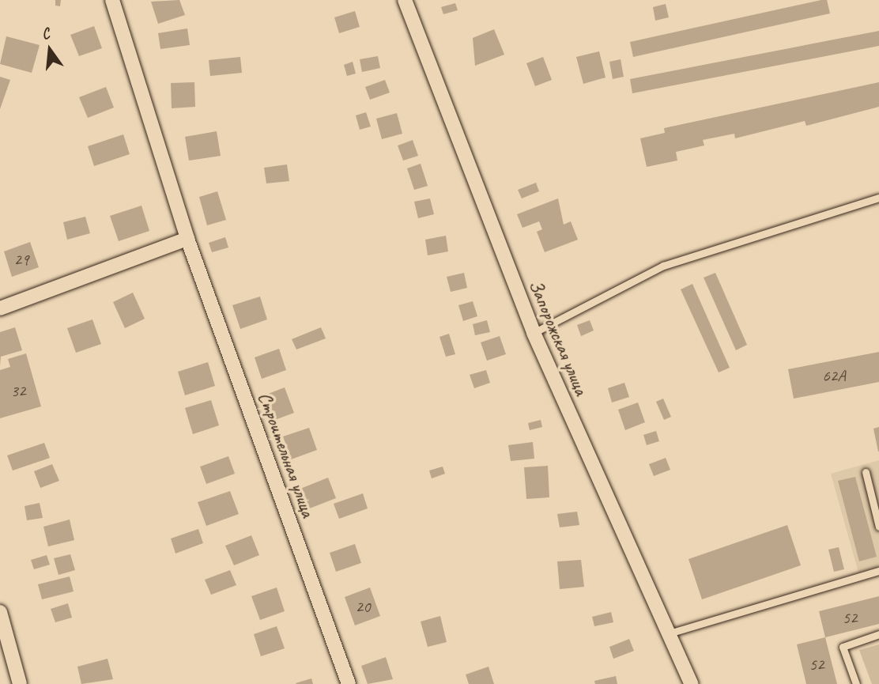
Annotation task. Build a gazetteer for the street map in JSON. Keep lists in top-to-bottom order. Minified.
{"streets":{"street":["Запорожская улица","Строительная улица"]},"house_numbers":["29","62А","32","20","52","52"],"north":"top"}
